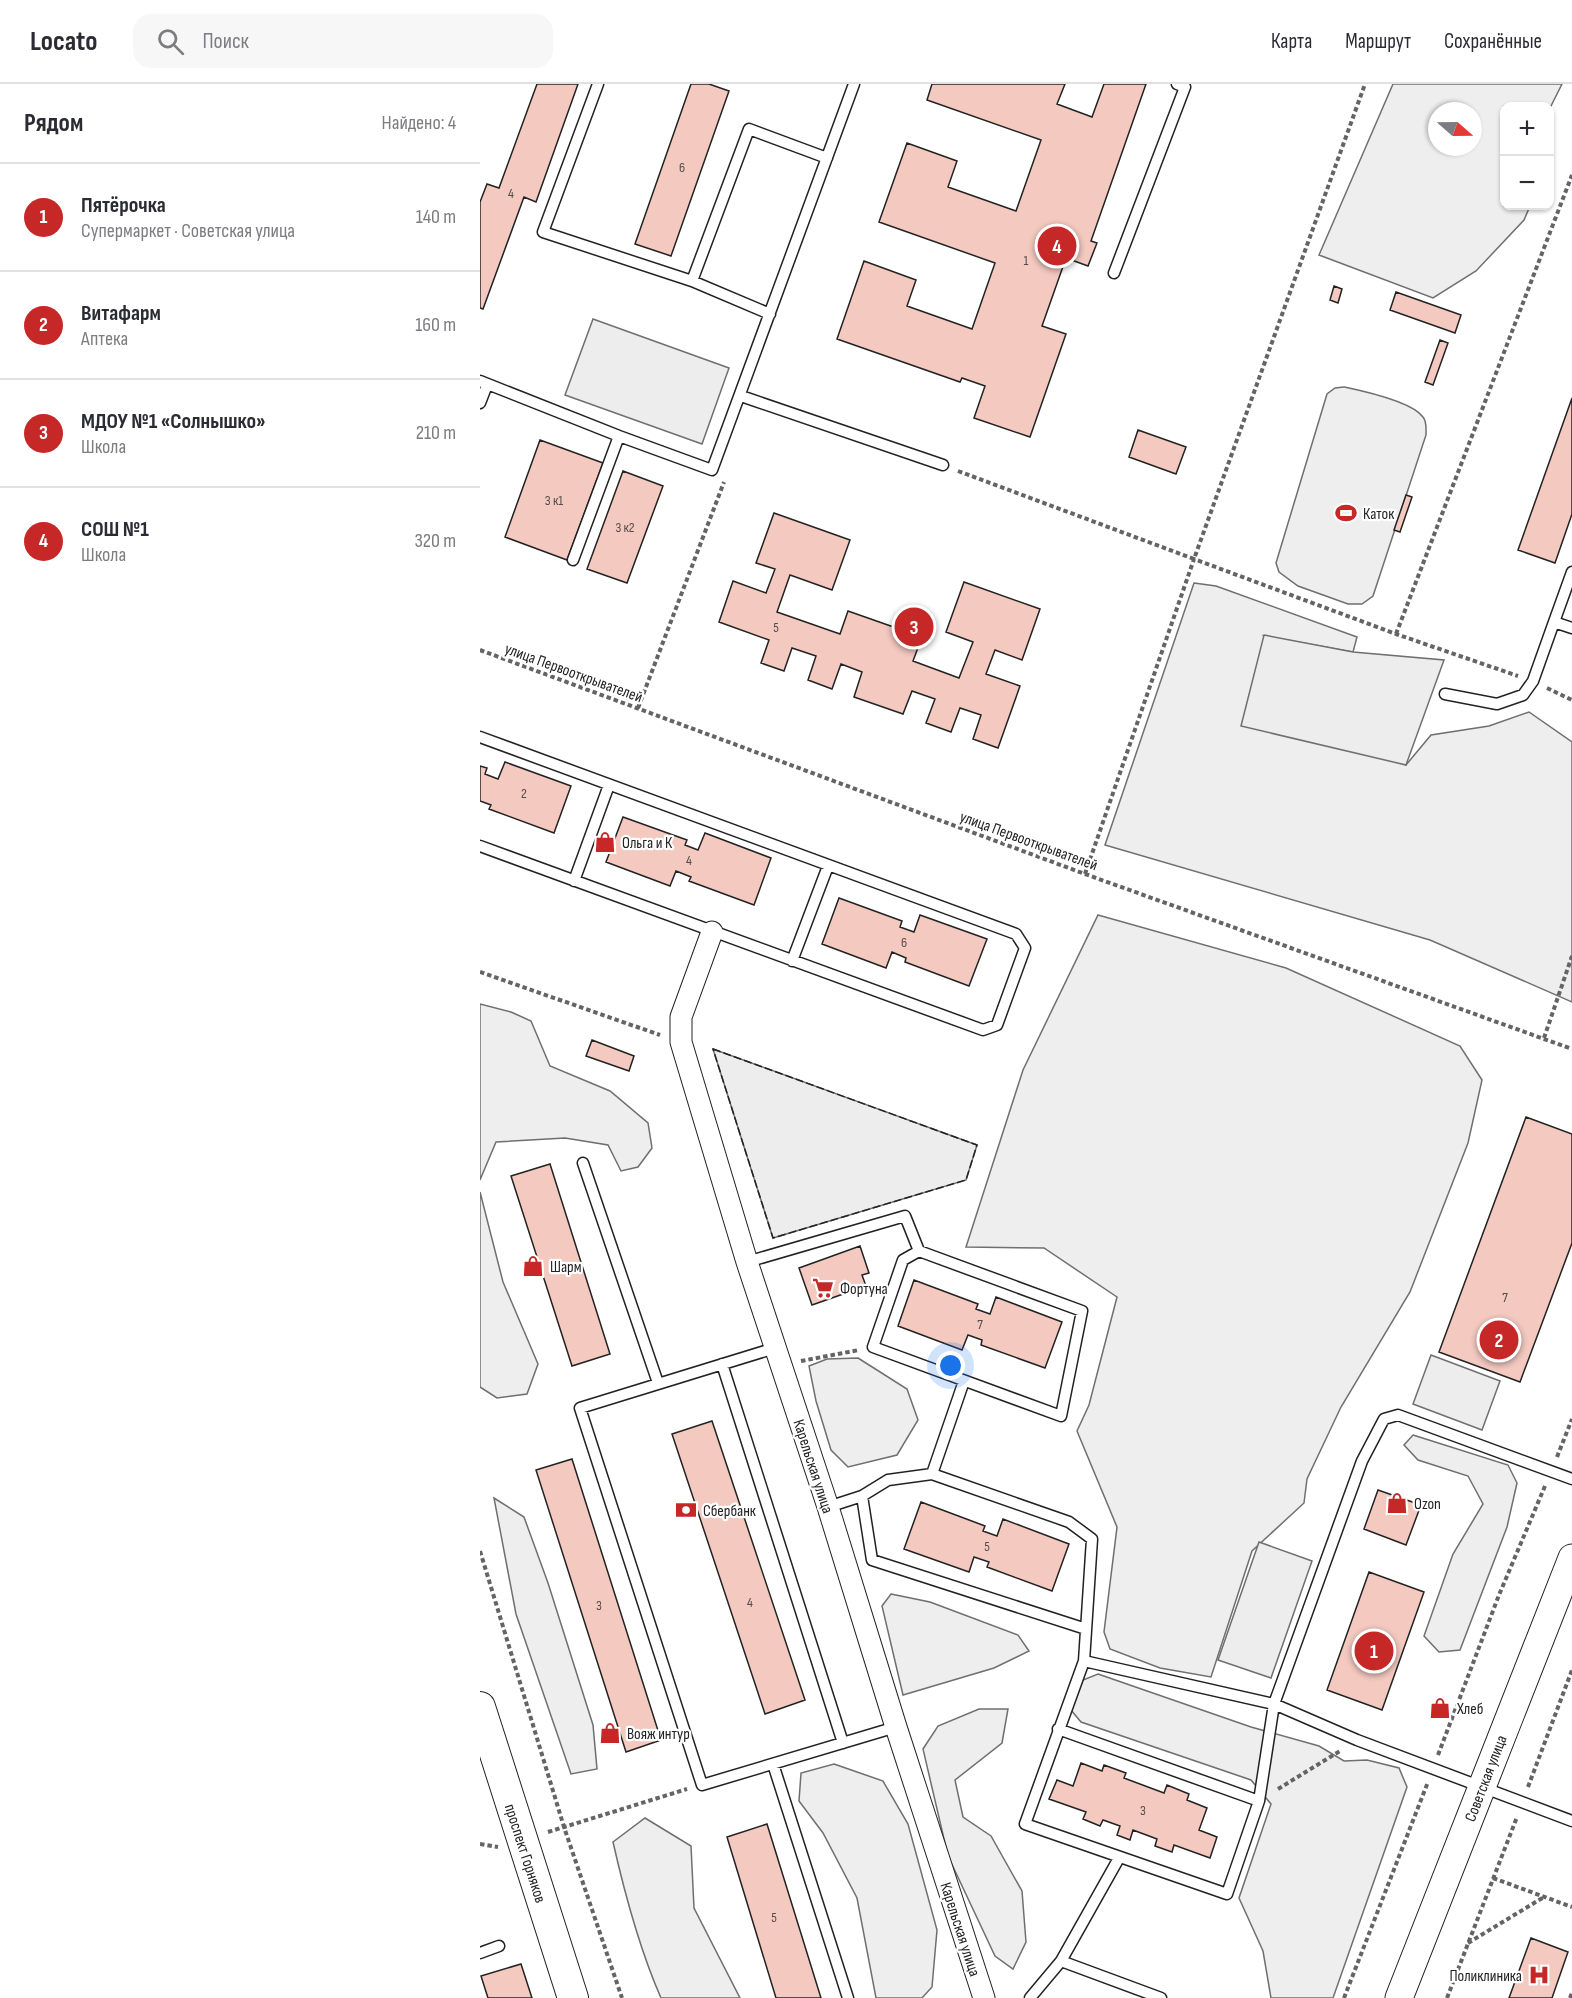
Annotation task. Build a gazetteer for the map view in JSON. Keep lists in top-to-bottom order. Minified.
{"streets":{"main road":["проспект Горняков"],"street":["Карельская улица","Советская улица"],"path":["улица Первооткрывателей"]},"places":{"sports":["Каток"],"shop":["Ольга и К","Шарм","Ozon","Хлеб","Вояж интур"],"supermarket":["Фортуна"],"bank":["Сбербанк"],"hospital":["Поликлиника"]},"house_numbers":["6","4","1","3 к1","3 к2","5","2","4","6","7","7","5","4","3","3","5"],"north":"right","page":{"header":"Locato","search":"Поиск","nav":["Карта","Маршрут","Сохранённые"],"heading":["Рядом","Найдено: 4"],"map_buttons":["+","−"],"list":[{"mark":"1","name":"Пятёрочка","note":"Супермаркет · Советская улица","value":"140 m"},{"mark":"2","name":"Витафарм","note":"Аптека","value":"160 m"},{"mark":"3","name":"МДОУ №1 «Солнышко»","note":"Школа","value":"210 m"},{"mark":"4","name":"СОШ №1","note":"Школа","value":"320 m"}],"pins":["4","3","2","1"]}}
